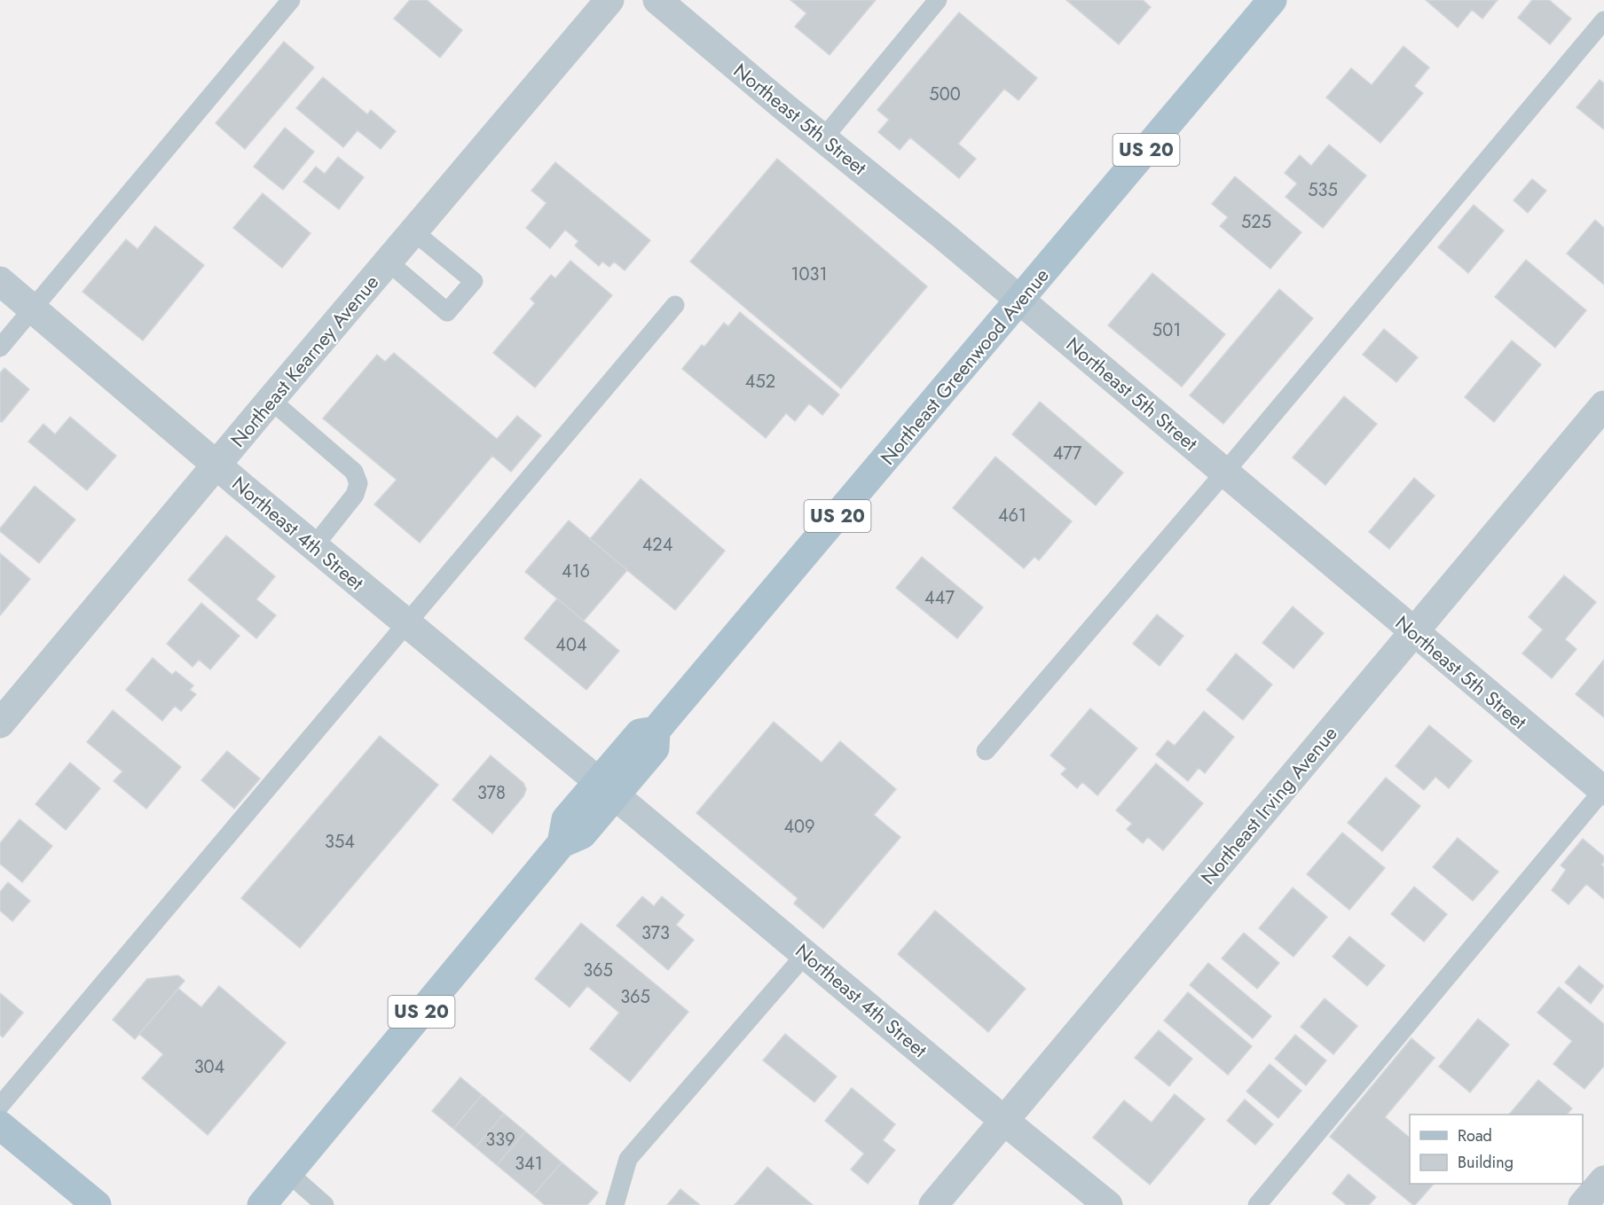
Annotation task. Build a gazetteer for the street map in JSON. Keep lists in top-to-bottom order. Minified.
{"streets":{"main road":["US 20","Northeast Greenwood Avenue"],"street":["Northeast 5th Street","Northeast Kearney Avenue","Northeast 4th Street","Northeast Irving Avenue"]},"crossings":[["Northeast 5th Street","Northeast Greenwood Avenue"],["Northeast 5th Street","Northeast Irving Avenue"],["Northeast Kearney Avenue","Northeast 4th Street"],["Northeast Greenwood Avenue","Northeast 4th Street"],["Northeast 4th Street","Northeast Irving Avenue"]],"house_numbers":["500","535","525","1031","501","452","477","461","424","416","447","404","378","409","354","373","365","365","304","339","341"],"legend":["Road","Building"]}
